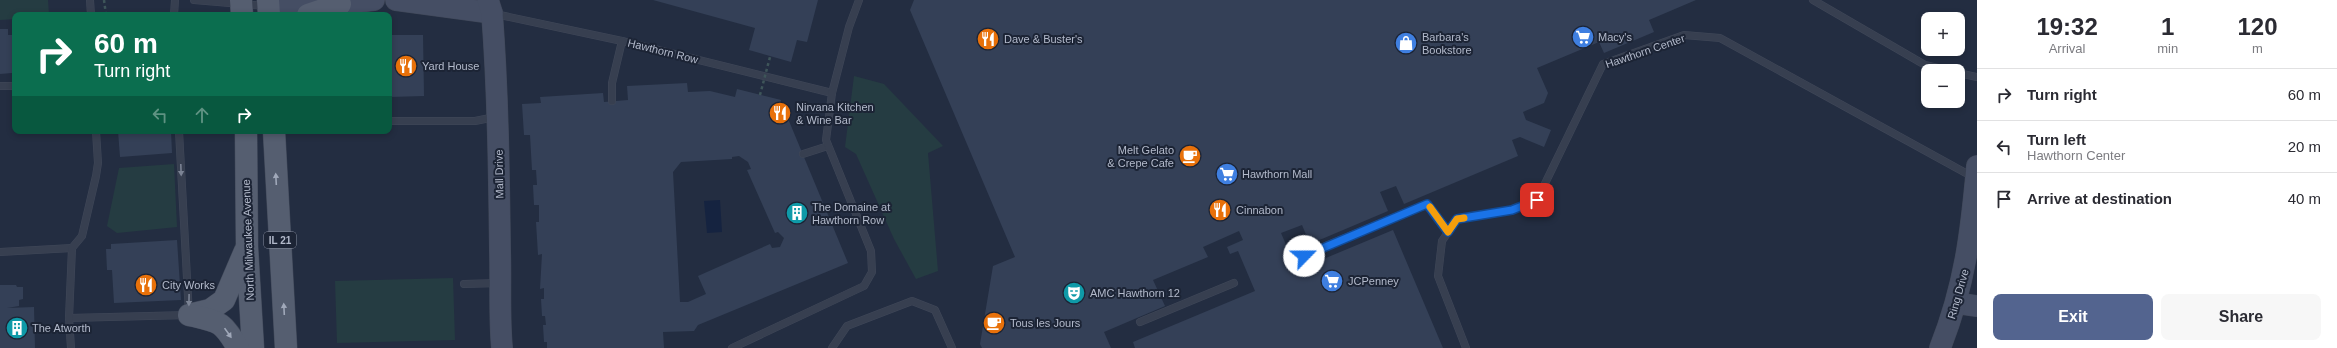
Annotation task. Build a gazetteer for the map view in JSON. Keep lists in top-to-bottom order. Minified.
{"streets":{"main road":["North Milwaukee Avenue","IL 21"],"street":["Mall Drive","Ring Drive"],"lane":["Hawthorn Row","Hawthorn Center"]},"crossings":[["Hawthorn Row","Mall Drive"],["Hawthorn Center","Ring Drive"]],"places":{"supermarket":["Macy's","Hawthorn Mall","JCPenney"],"restaurant":["Dave & Buster's","Yard House","Nirvana Kitchen & Wine Bar","Cinnabon","City Works"],"shop":["Barbara's Bookstore"],"cafe":["Melt Gelato & Crepe Cafe","Tous les Jours"],"building":["The Domaine at Hawthorn Row","The Atworth"],"theatre":["AMC Hawthorn 12"]},"page":{"eta":["19:32","Arrival","1","min","120","m"],"map_buttons":["+","−"],"turn":["60 m","Turn right"],"list":[{"name":"Turn right","value":"60 m"},{"name":"Turn left","note":"Hawthorn Center","value":"20 m"},{"name":"Arrive at destination","value":"40 m"}],"buttons":["Exit","Share"]}}
